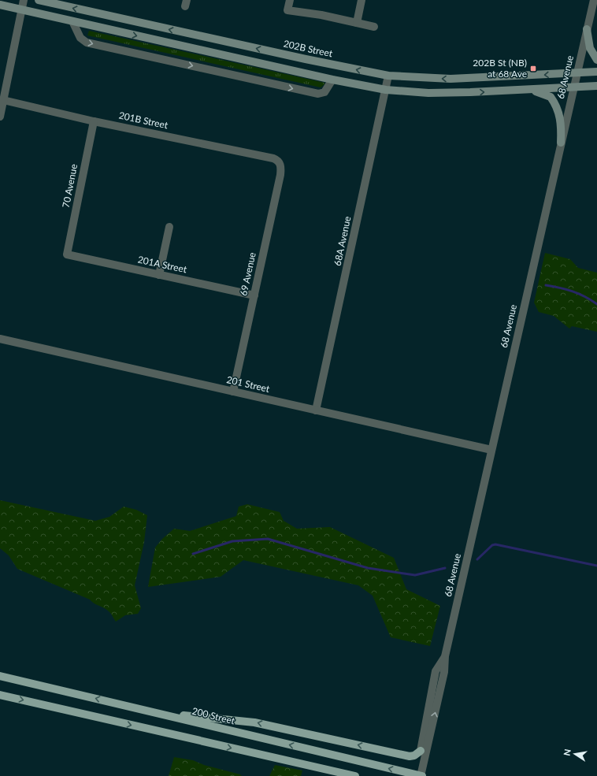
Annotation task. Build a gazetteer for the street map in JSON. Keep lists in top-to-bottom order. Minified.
{"streets":{"main road":["202B Street","200 Street"],"street":["68 Avenue","201B Street","70 Avenue","68A Avenue","201A Street","69 Avenue","201 Street"]},"crossings":[["202B Street","68 Avenue"],["202B Street","68A Avenue"],["68 Avenue","201 Street"],["68 Avenue","200 Street"],["201B Street","70 Avenue"],["201B Street","69 Avenue"],["70 Avenue","201A Street"],["68A Avenue","201 Street"],["201A Street","69 Avenue"],["69 Avenue","201 Street"]],"places":{"transit":["202B St (NB) at 68 Ave"]},"north":"left"}
